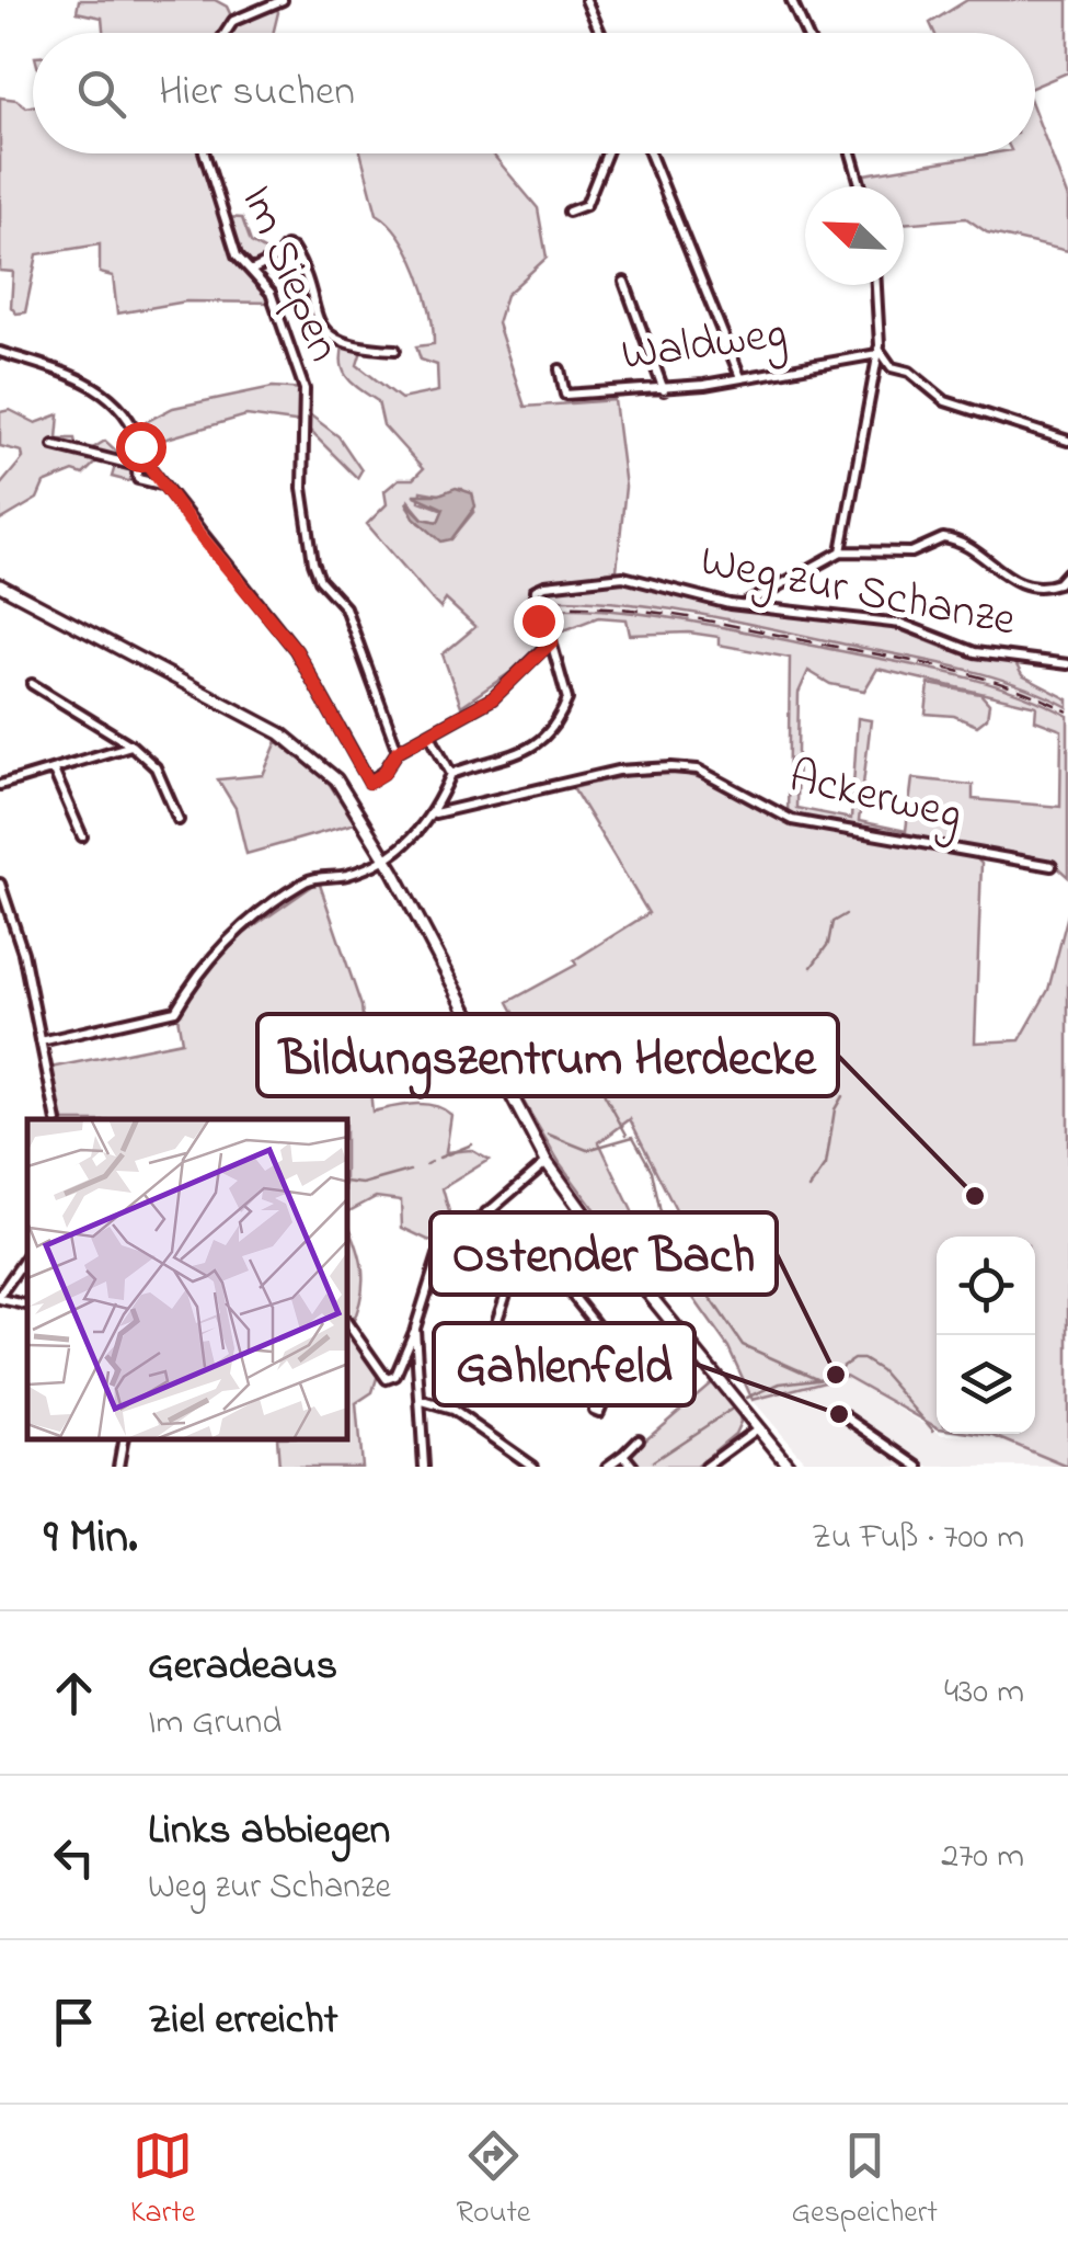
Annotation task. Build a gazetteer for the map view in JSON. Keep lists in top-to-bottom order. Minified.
{"streets":{"street":["Im Siepen","Waldweg","Weg zur Schanze","Ackerweg"]},"places":["Bildungszentrum Herdecke","Ostender Bach","Gahlenfeld"],"north":"top left","page":{"search":"Hier suchen","heading":["9 Min.","Zu Fuß · 700 m"],"list":[["Geradeaus","Im Grund","430 m"],["Links abbiegen","Weg zur Schanze","270 m"],"Ziel erreicht"],"nav":["Karte","Route","Gespeichert"]}}
